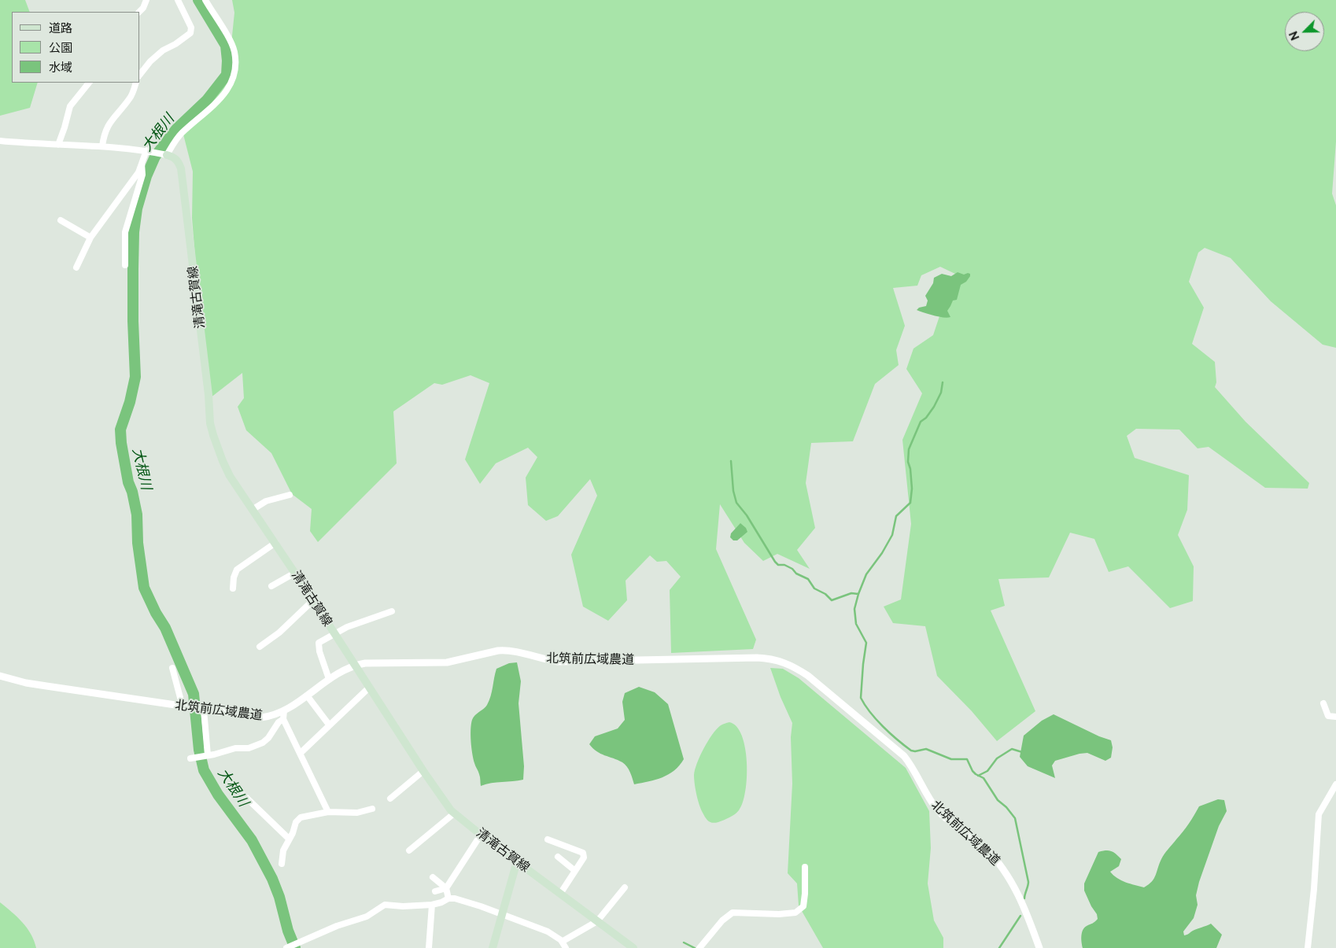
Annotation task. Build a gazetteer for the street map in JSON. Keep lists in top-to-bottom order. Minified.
{"streets":{"main road":["清滝古賀線"],"street":["北筑前広域農道"]},"crossings":[["清滝古賀線","北筑前広域農道"]],"water":["大根川"],"legend":["道路","公園","水域"],"north":"bottom left"}
